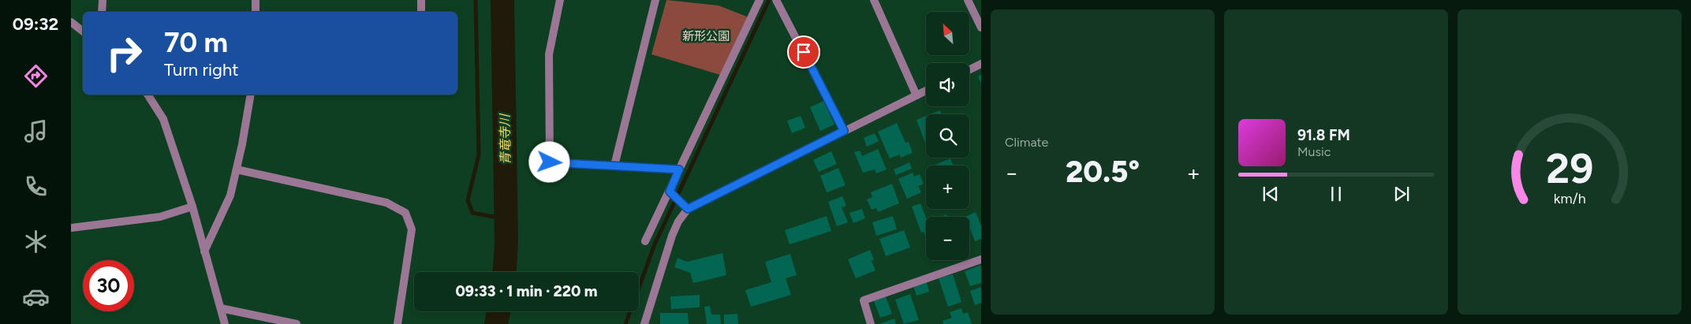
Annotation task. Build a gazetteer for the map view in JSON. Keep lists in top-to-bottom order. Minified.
{"water":["青竜寺川"],"parks":["新形公園"],"north":"top left","page":{"tabs":"09:32","tile":"Climate","map_buttons":["+","−"],"turn":["70 m","Turn right"],"song":["91.8 FM","Music"],"heat":["−","20.5°","+"],"limit":"30","trip":"09:33 · 1 min · 220 m","gauge":["29","km/h"]}}
